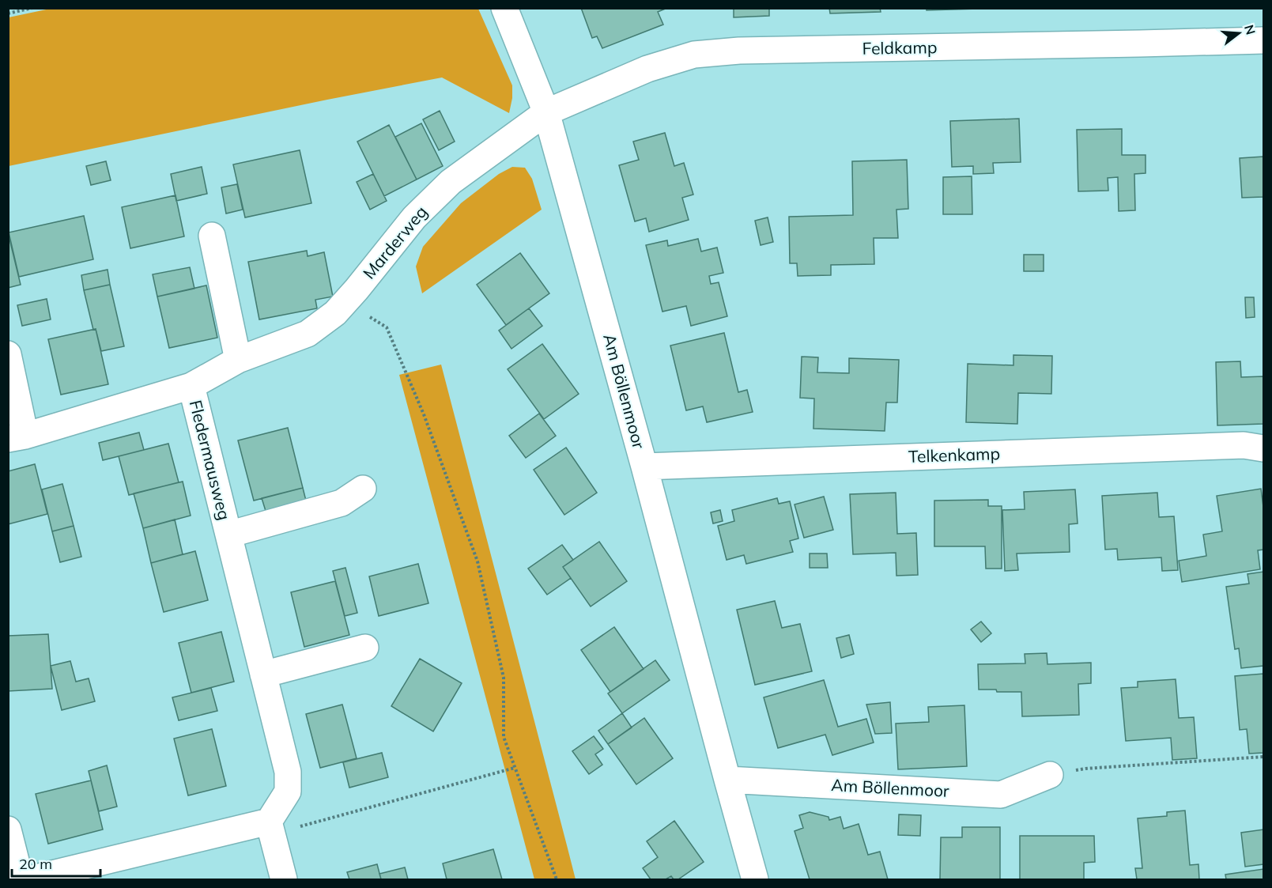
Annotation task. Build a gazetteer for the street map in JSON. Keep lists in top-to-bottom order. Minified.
{"streets":{"street":["Feldkamp","Marderweg","Am Böllenmoor","Telkenkamp","Fledermausweg"]},"crossings":[["Feldkamp","Marderweg"],["Feldkamp","Am Böllenmoor"],["Marderweg","Am Böllenmoor"],["Marderweg","Fledermausweg"],["Am Böllenmoor","Telkenkamp"]],"scale_bar":"20 m","north":"right"}
